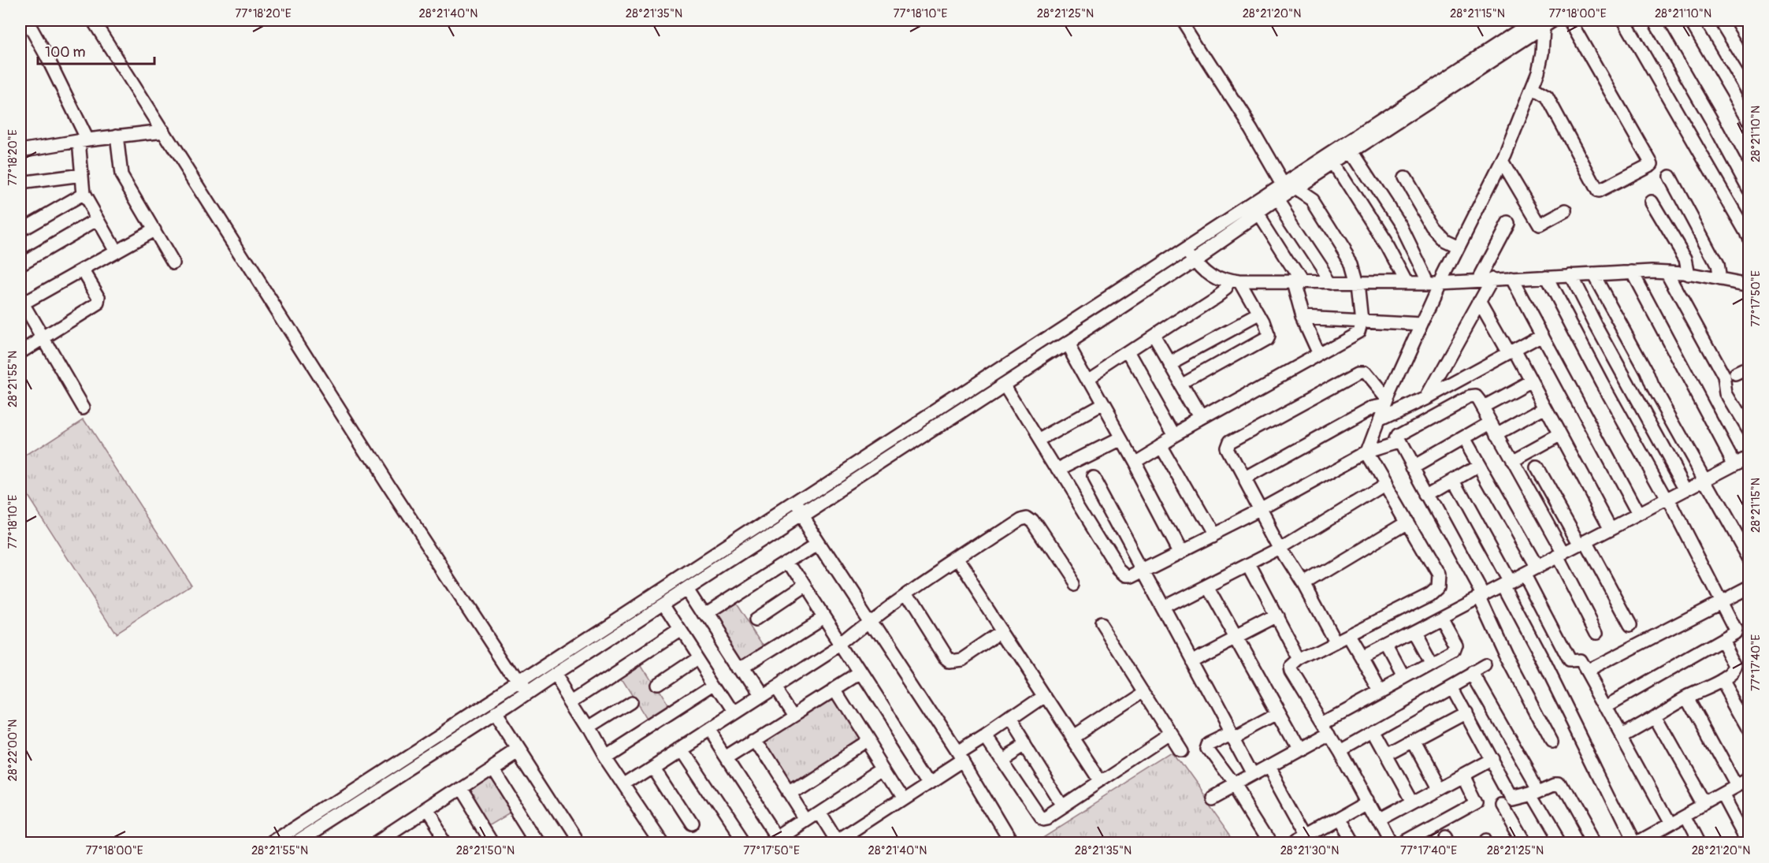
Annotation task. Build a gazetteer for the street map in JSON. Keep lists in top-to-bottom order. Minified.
{"scale_bar":"100 m","coordinates":["77°18'20\"E","28°21'40\"N","28°21'35\"N","77°18'10\"E","28°21'25\"N","28°21'20\"N","28°21'15\"N","77°18'00\"E","28°21'10\"N","77°17'50\"E","28°21'55\"N","77°17'40\"E","28°22'00\"N","28°21'50\"N","28°21'30\"N"]}
